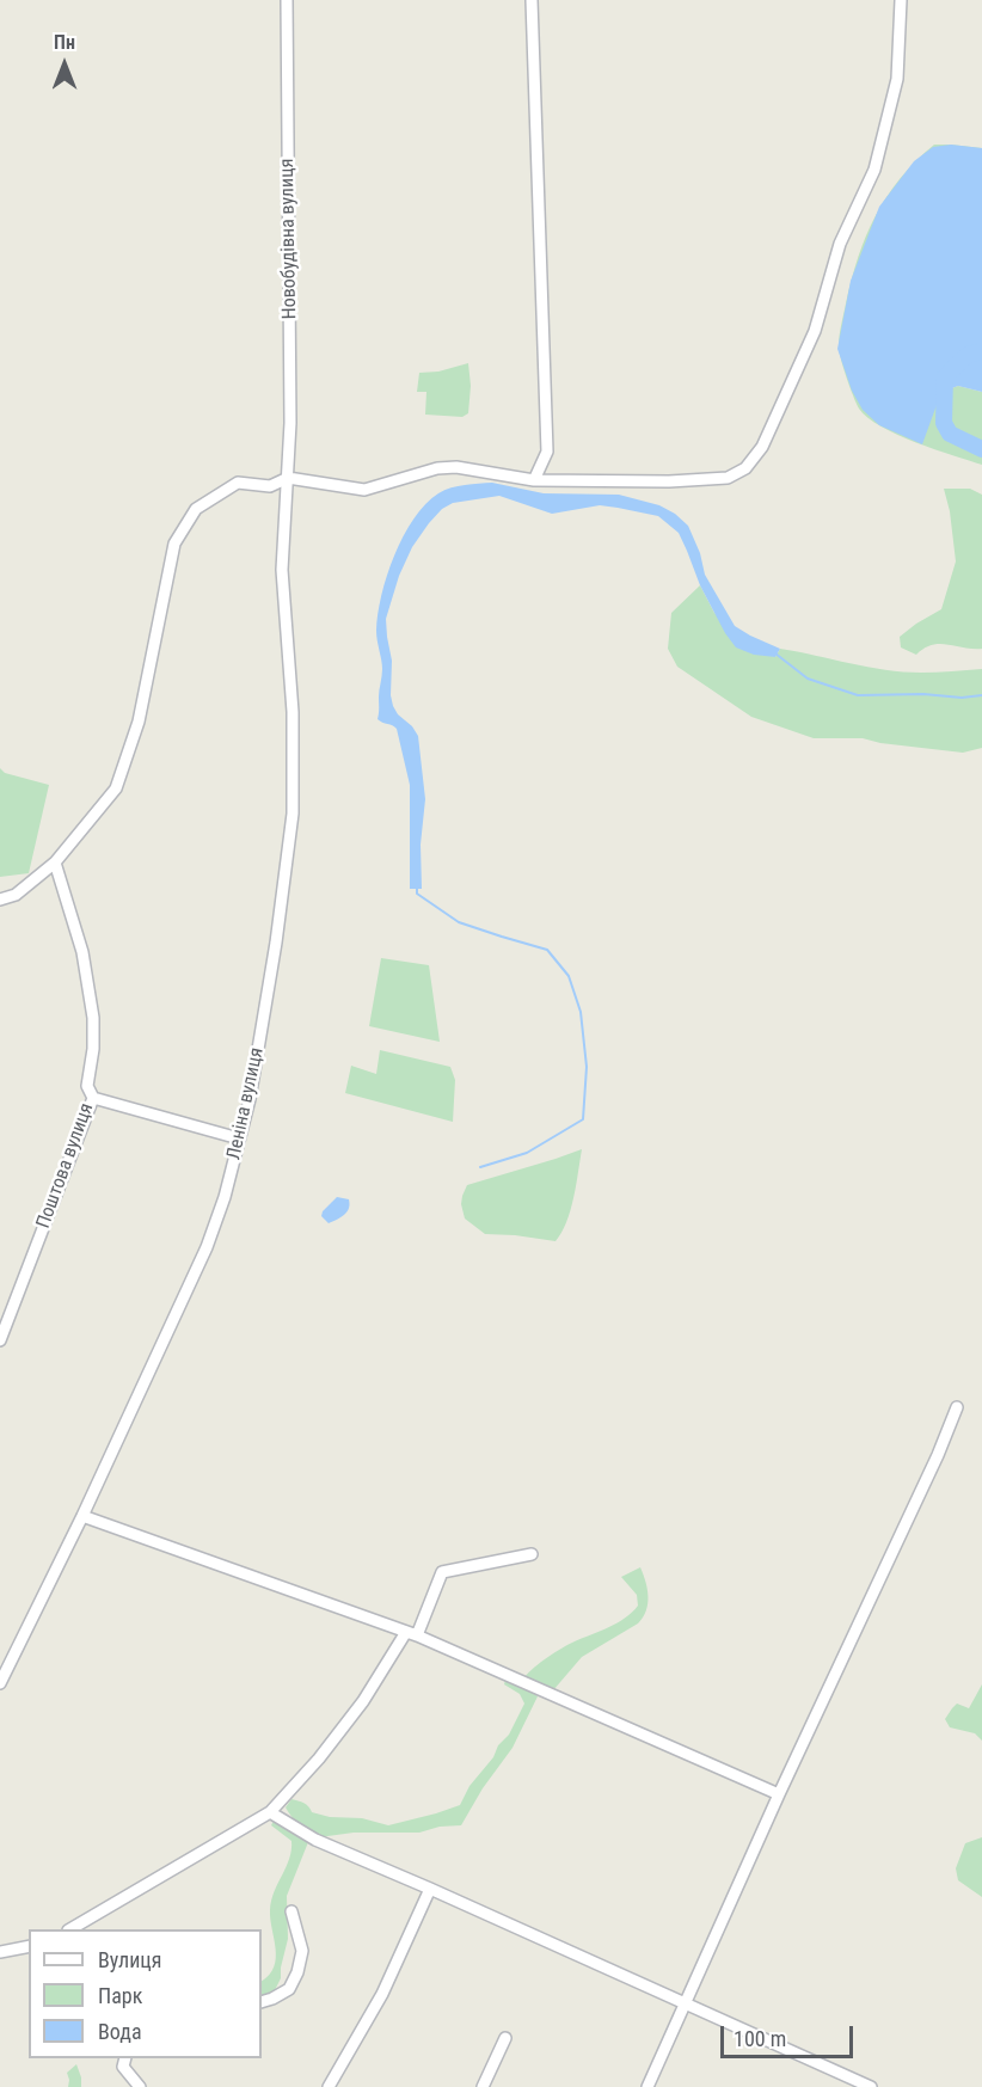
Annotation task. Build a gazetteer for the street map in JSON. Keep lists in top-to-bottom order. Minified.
{"streets":{"street":["Новобудівна вулиця","Леніна вулиця","Поштова вулиця"]},"crossings":[["Новобудівна вулиця","Леніна вулиця"]],"legend":["Вулиця","Парк","Вода"],"scale_bar":"100 m","north":"top"}
